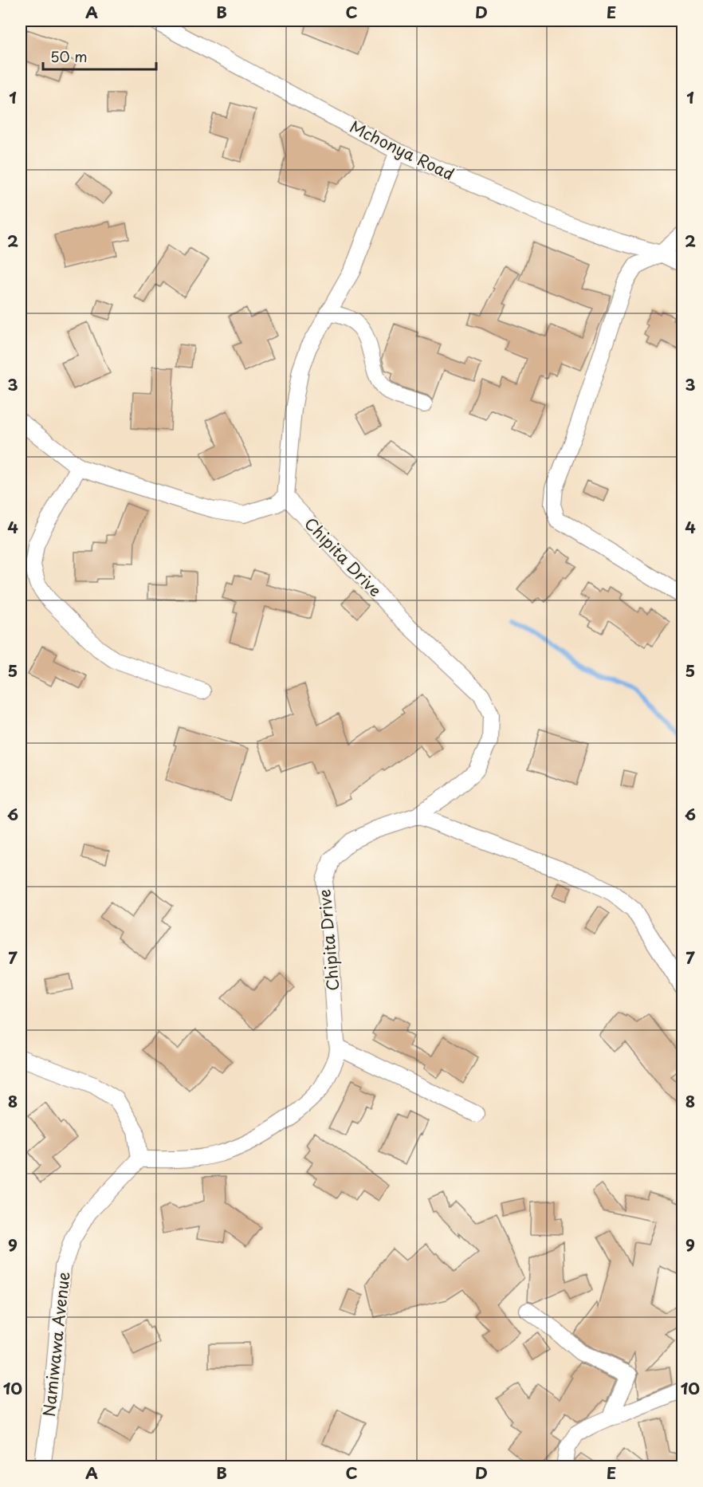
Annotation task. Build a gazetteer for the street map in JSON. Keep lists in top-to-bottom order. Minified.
{"streets":{"street":["Mchonya Road","Chipita Drive","Namiwawa Avenue"]},"crossings":[["Chipita Drive","Namiwawa Avenue"]],"scale_bar":"50 m","grid":{"columns":["A","B","C","D","E"],"rows":["1","2","3","4","5","6","7","8","9","10"]}}
